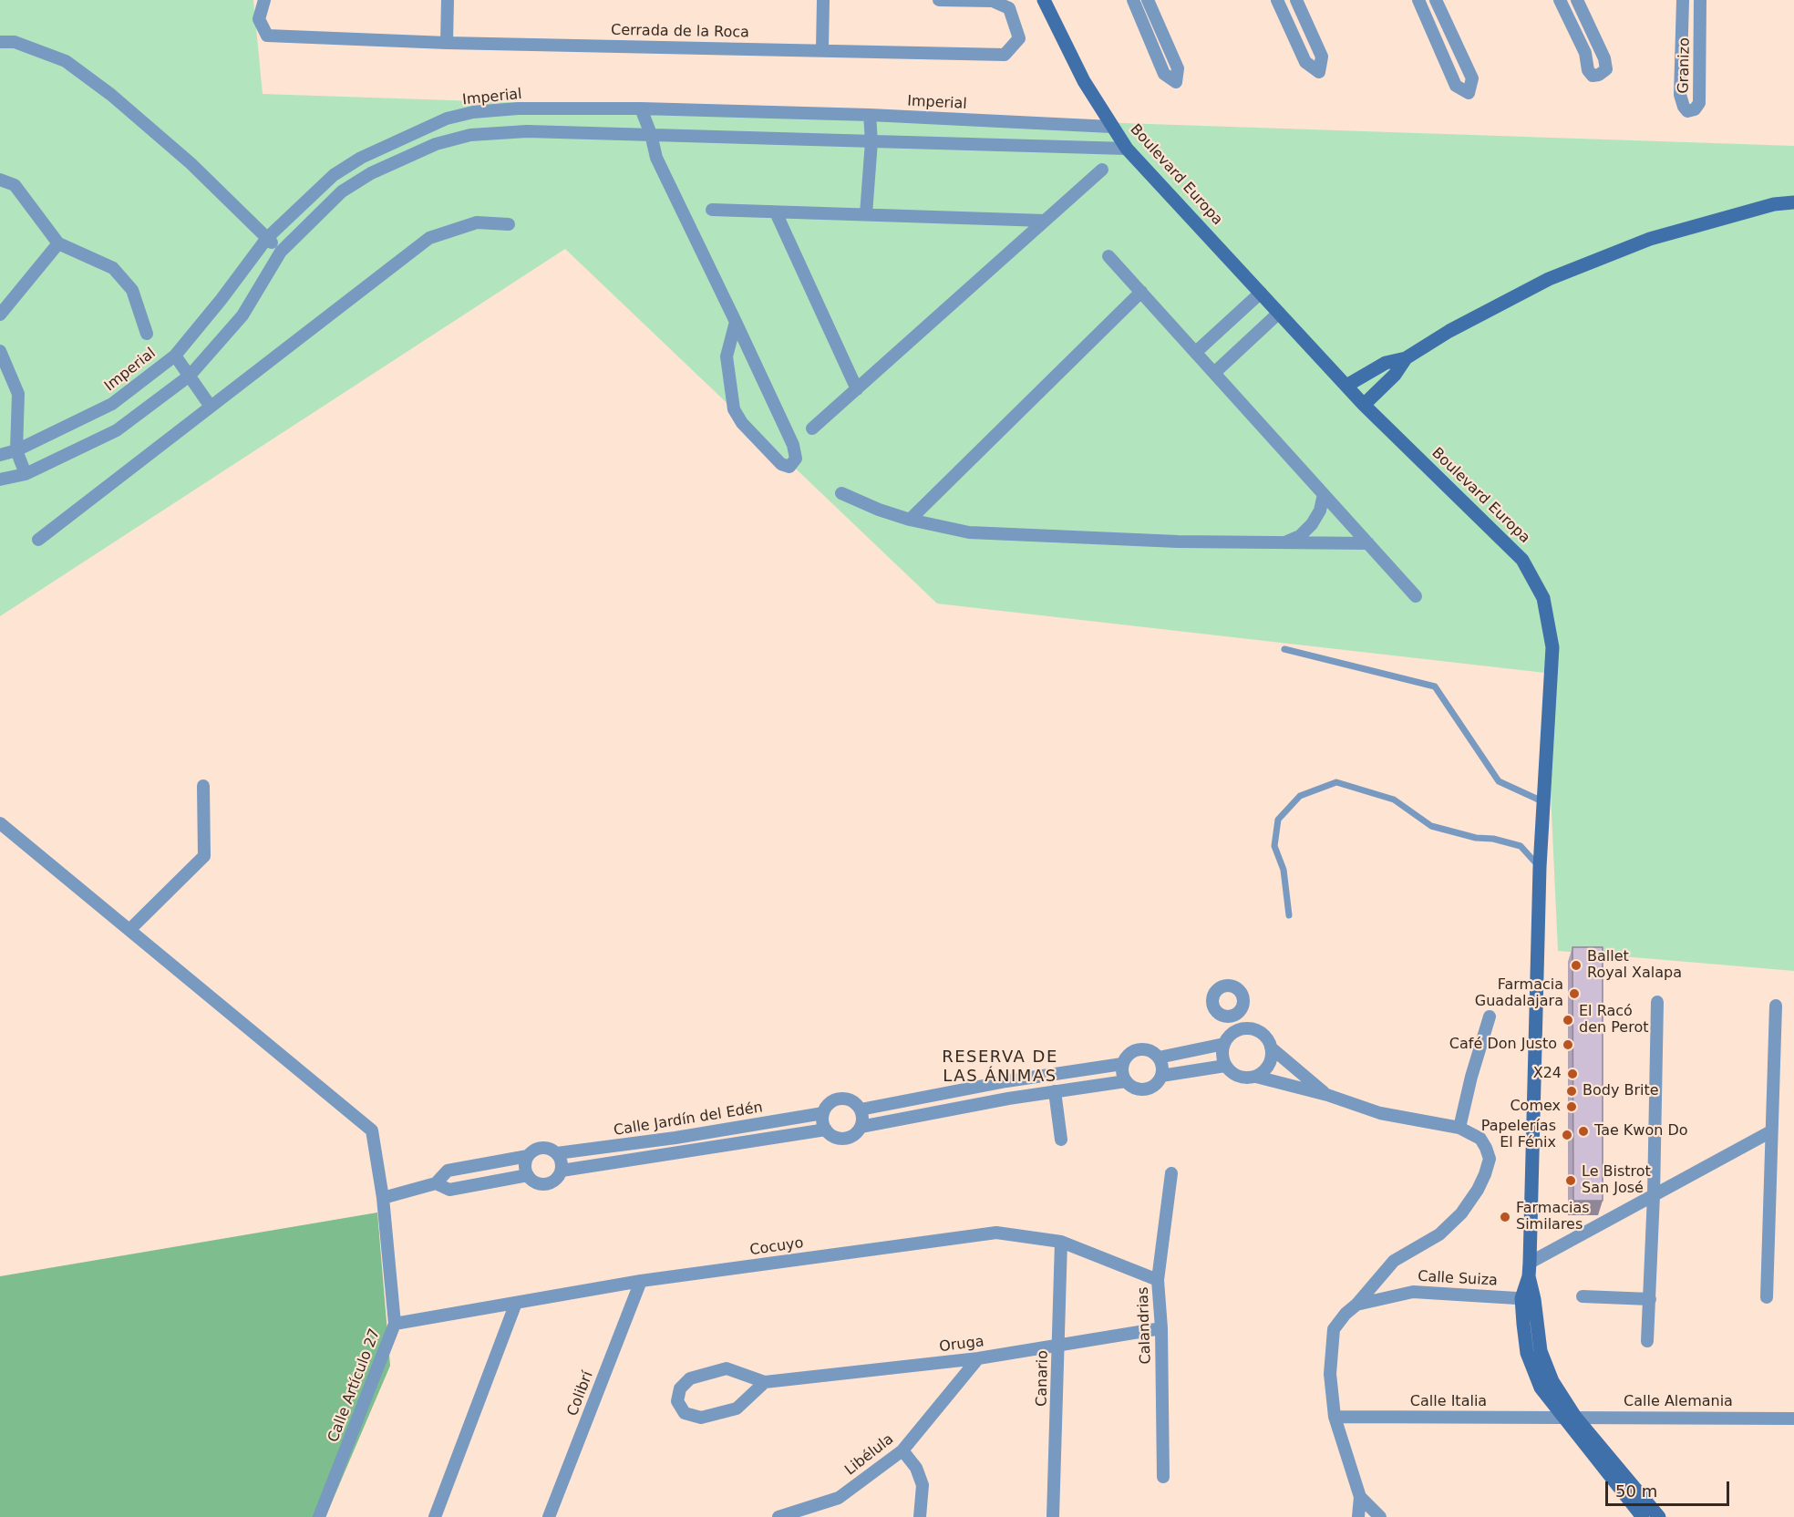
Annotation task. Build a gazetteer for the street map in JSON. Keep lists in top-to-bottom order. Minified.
{"streets":{"main road":["Boulevard Europa"],"street":["Cerrada de la Roca","Granizo","Imperial","Calle Jardín del Edén","Cocuyo","Calle Suiza","Calandrias","Oruga","Canario","Calle Artículo 27","Colibrí","Calle Italia","Calle Alemania","Libélula"]},"crossings":[["Imperial","Boulevard Europa"],["Boulevard Europa","Calle Suiza"],["Boulevard Europa","Calle Italia"],["Boulevard Europa","Calle Alemania"],["Cocuyo","Calandrias"],["Cocuyo","Canario"],["Cocuyo","Calle Artículo 27"],["Cocuyo","Colibrí"],["Calandrias","Oruga"],["Oruga","Canario"],["Oruga","Libélula"],["Calle Italia","Calle Alemania"]],"districts":["RESERVA DE LAS ÁNIMAS"],"places":["Ballet Royal Xalapa","Farmacia Guadalajara","El Racó den Perot","Café Don Justo","X24","Body Brite","Comex","Tae Kwon Do","Papelerías El Fénix","Le Bistrot San José","Farmacias Similares"],"scale_bar":"50 m"}
